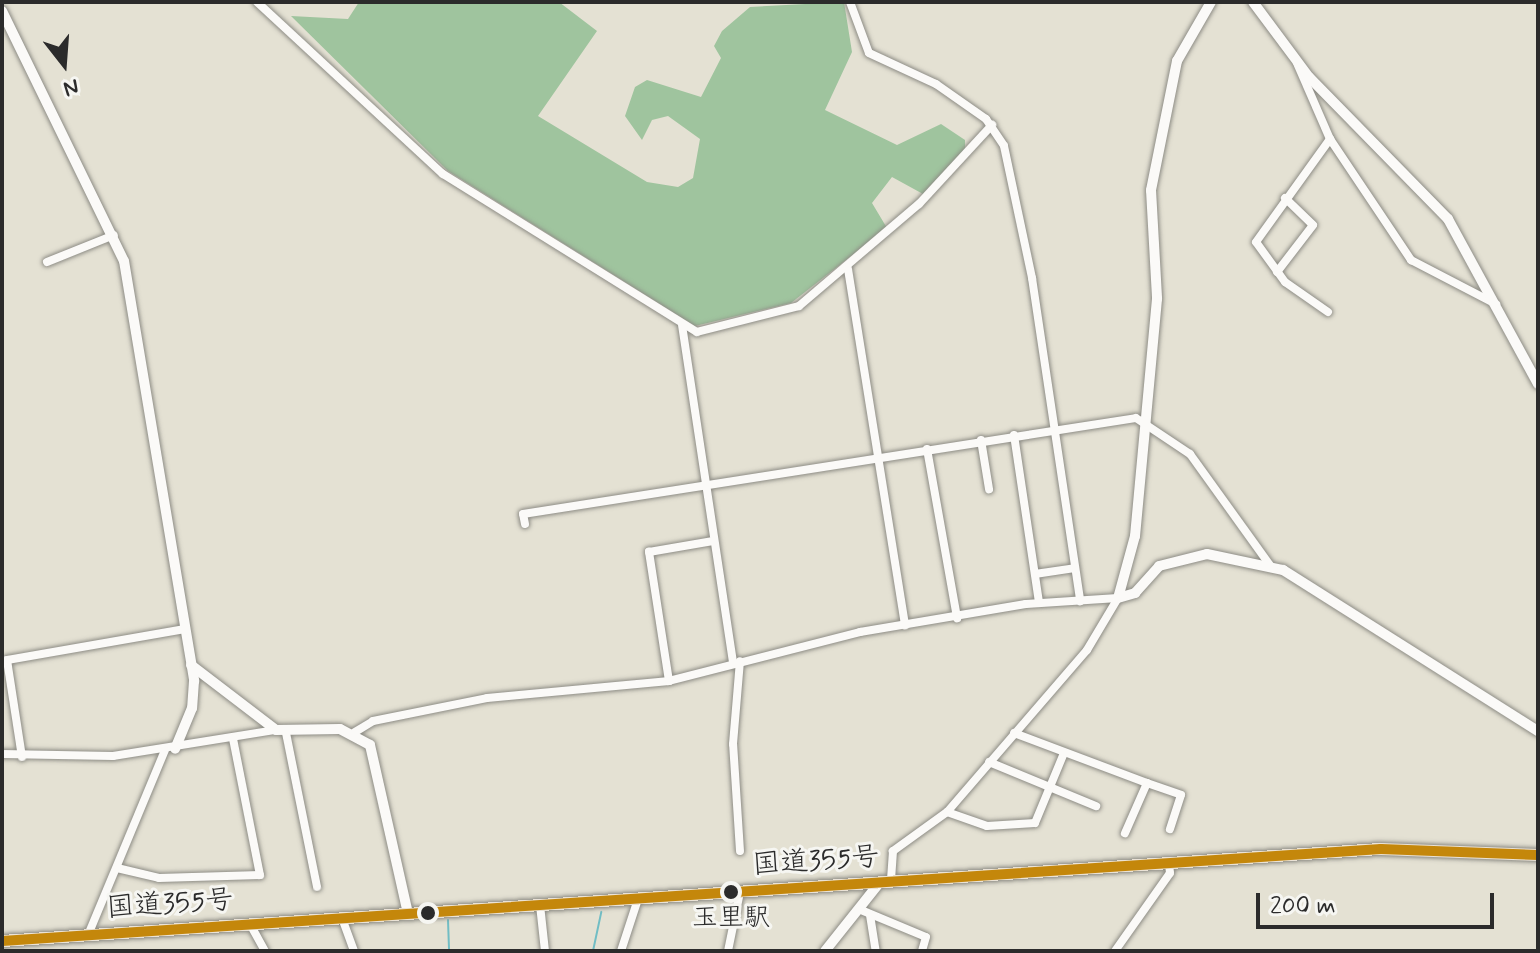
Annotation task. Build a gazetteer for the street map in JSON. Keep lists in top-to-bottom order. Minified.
{"streets":{"highway":["国道355号"]},"places":["玉里駅"],"scale_bar":"200 m","north":"bottom"}
